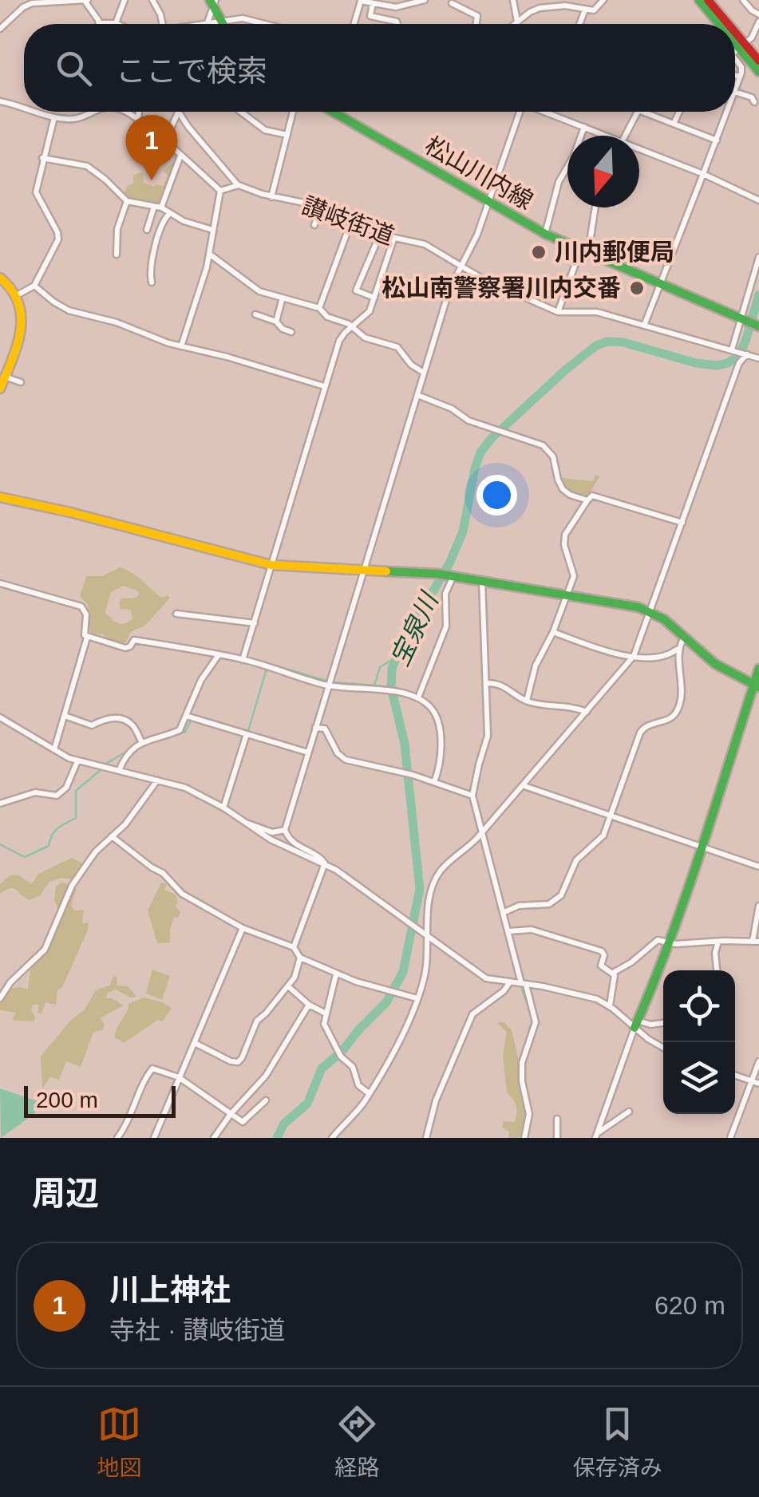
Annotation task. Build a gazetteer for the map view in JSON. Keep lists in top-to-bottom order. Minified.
{"streets":{"main road":["松山川内線"],"street":["讃岐街道"]},"water":["宝泉川"],"places":["川内郵便局","松山南警察署川内交番"],"scale_bar":"200 m","north":"bottom","page":{"search":"ここで検索","pins":"1","scale":"200 m","heading":"周辺","list":[{"mark":"1","name":"川上神社","note":"寺社 · 讃岐街道","value":"620 m"}],"nav":["地図","経路","保存済み"]}}
